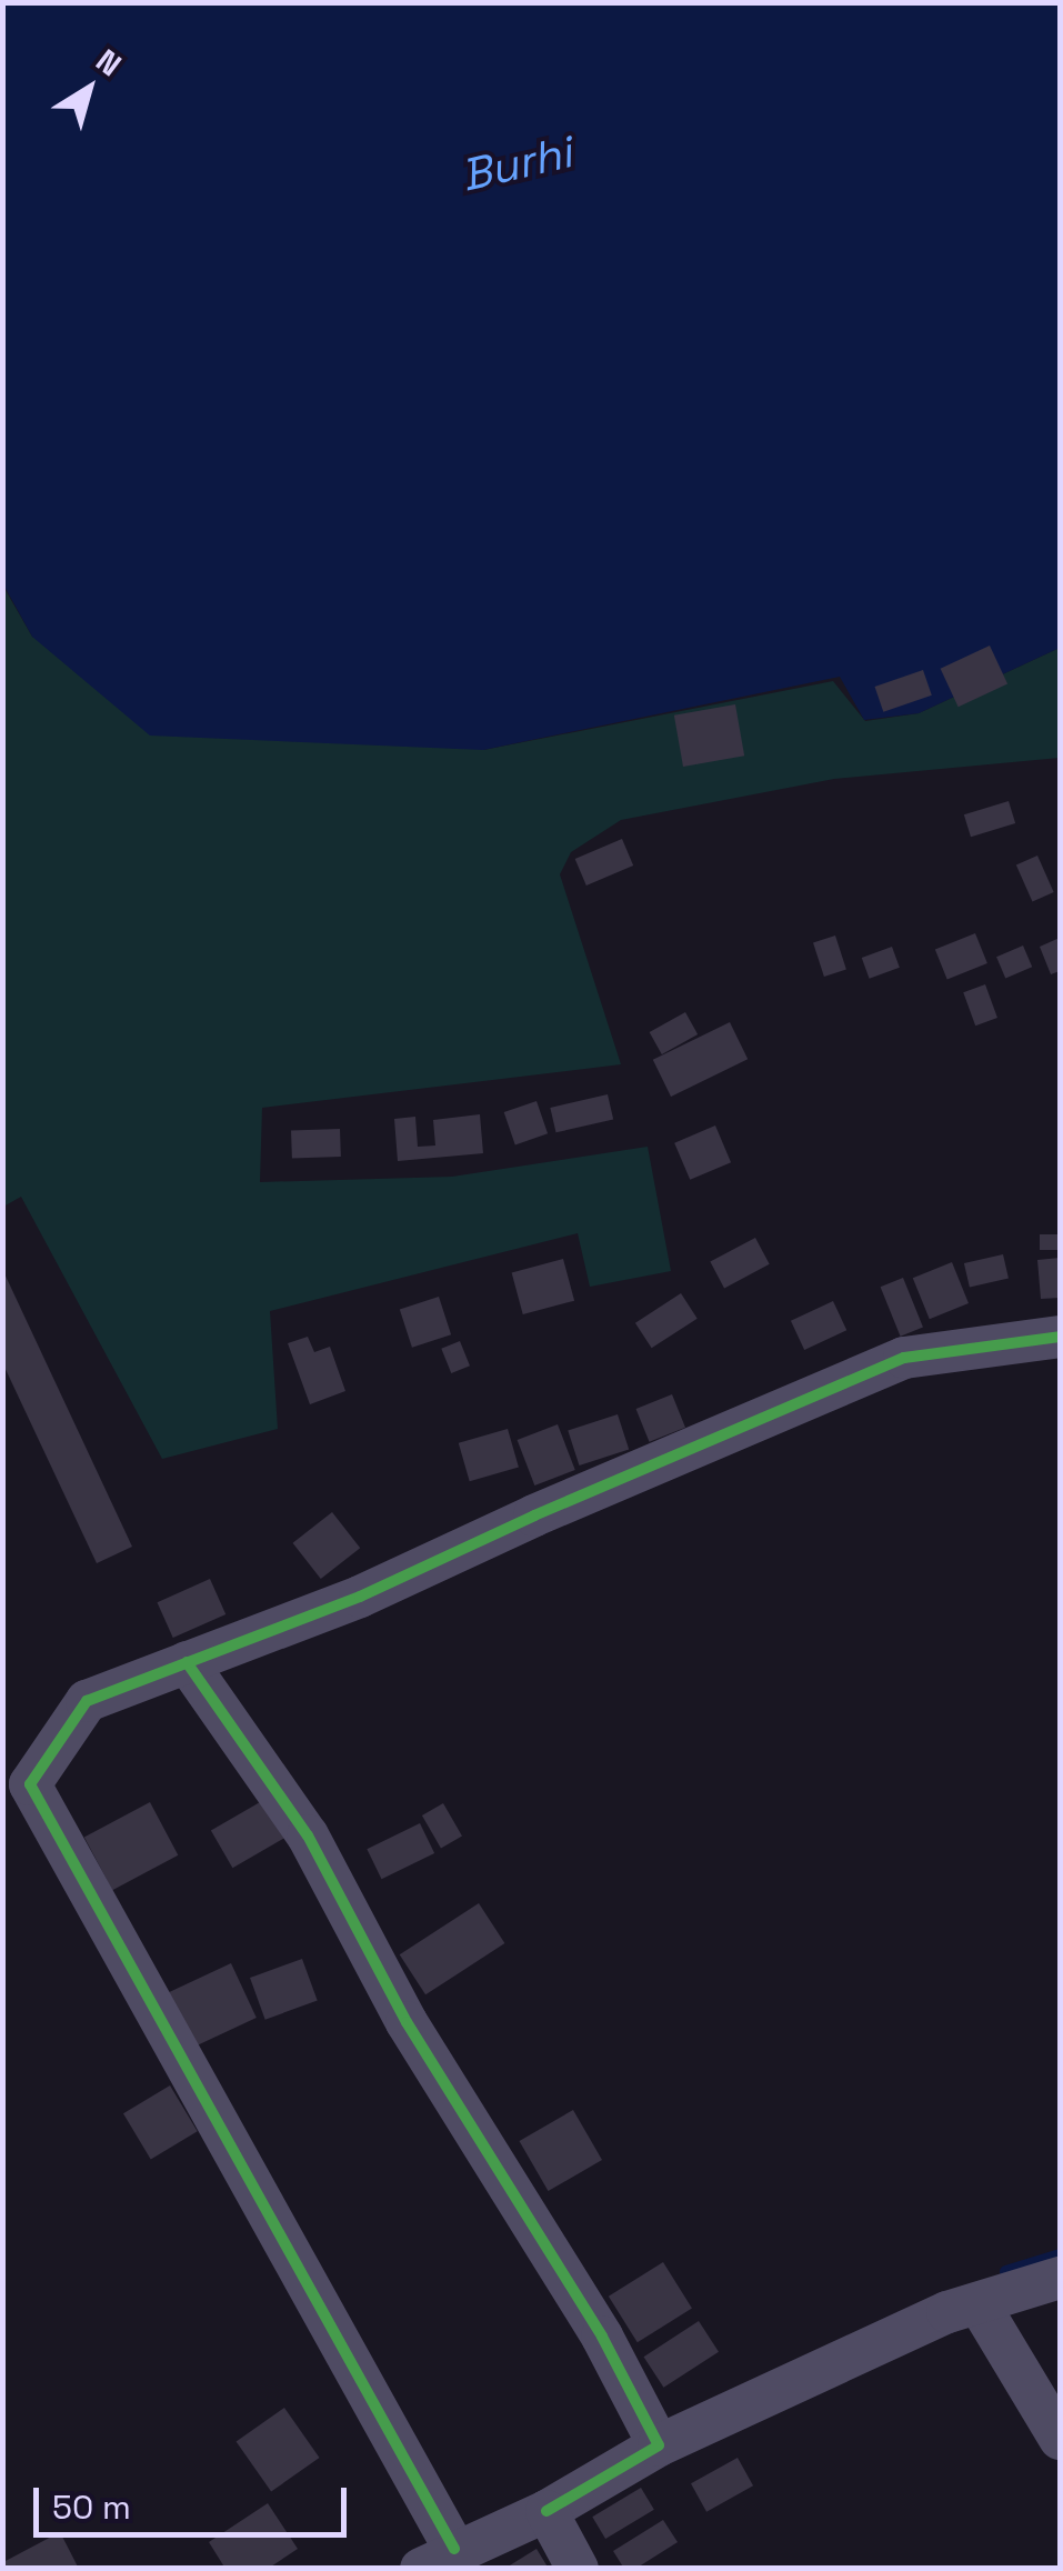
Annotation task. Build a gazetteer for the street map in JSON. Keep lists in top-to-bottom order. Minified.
{"water":["Burhi"],"scale_bar":"50 m","north":"top right"}
